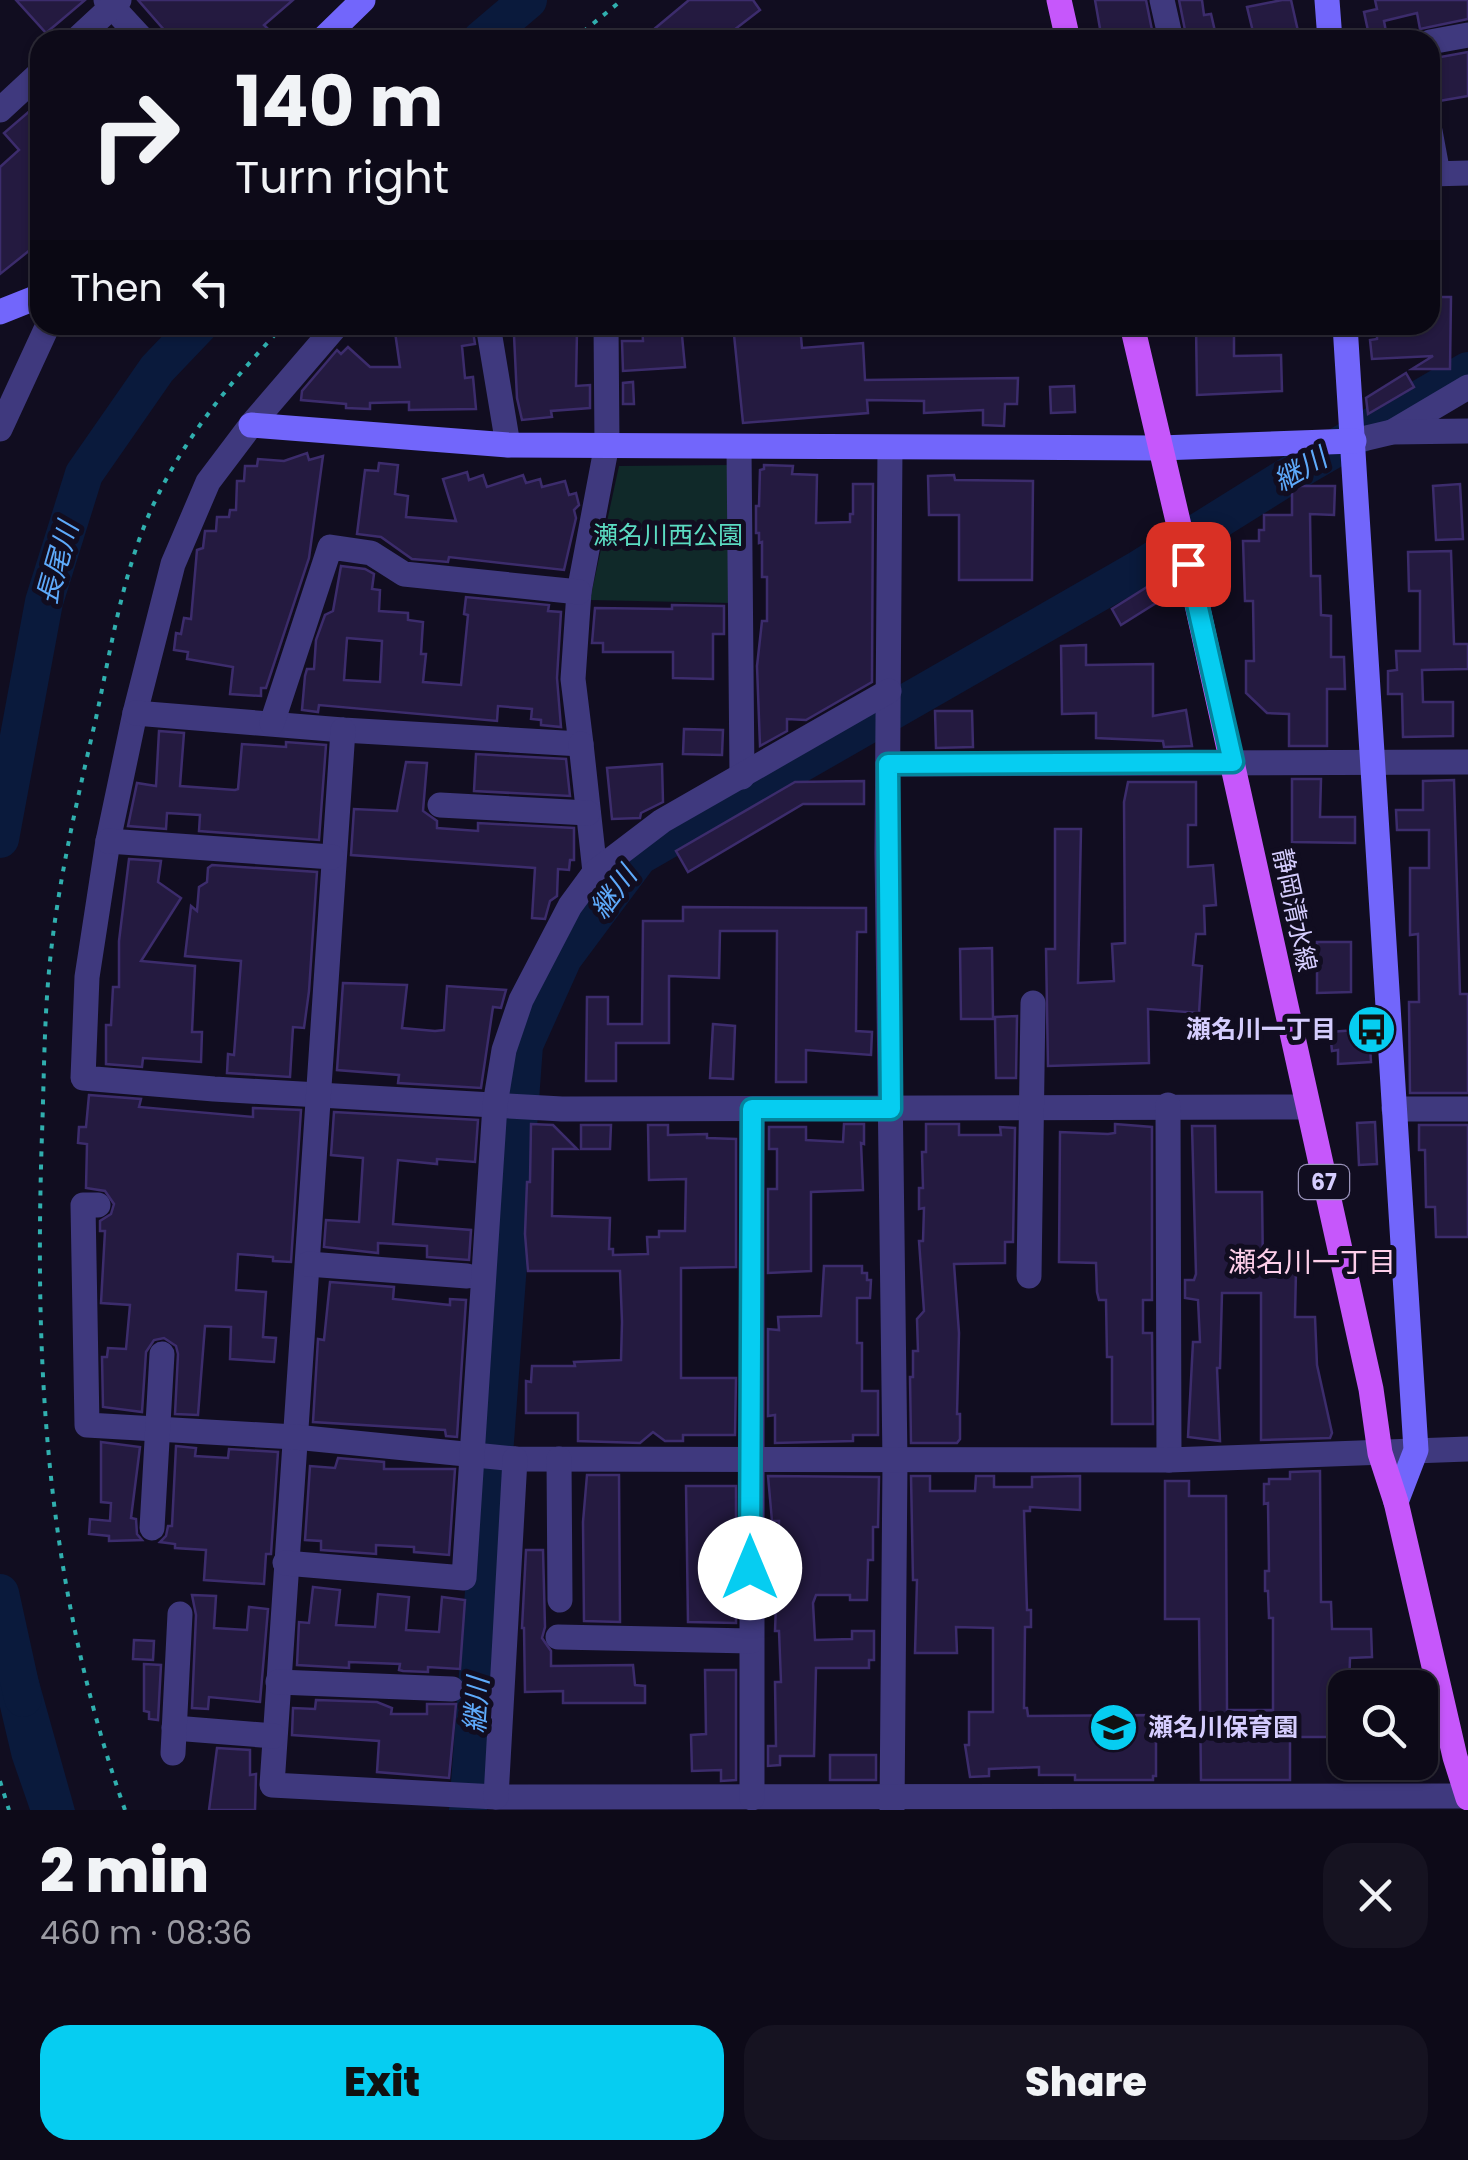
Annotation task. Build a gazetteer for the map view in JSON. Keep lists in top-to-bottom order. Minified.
{"streets":{"main road":["静岡清水線","67"]},"districts":["瀬名川一丁目"],"water":["継川","長尾川"],"parks":["瀬名川西公園"],"places":{"bus stop":["瀬名川一丁目"],"school or university":["瀬名川保育園"]},"page":{"turn":["140 m","Turn right"],"then":"Then","heading":["2 min","460 m · 08:36"],"buttons":["Exit","Share"]}}
